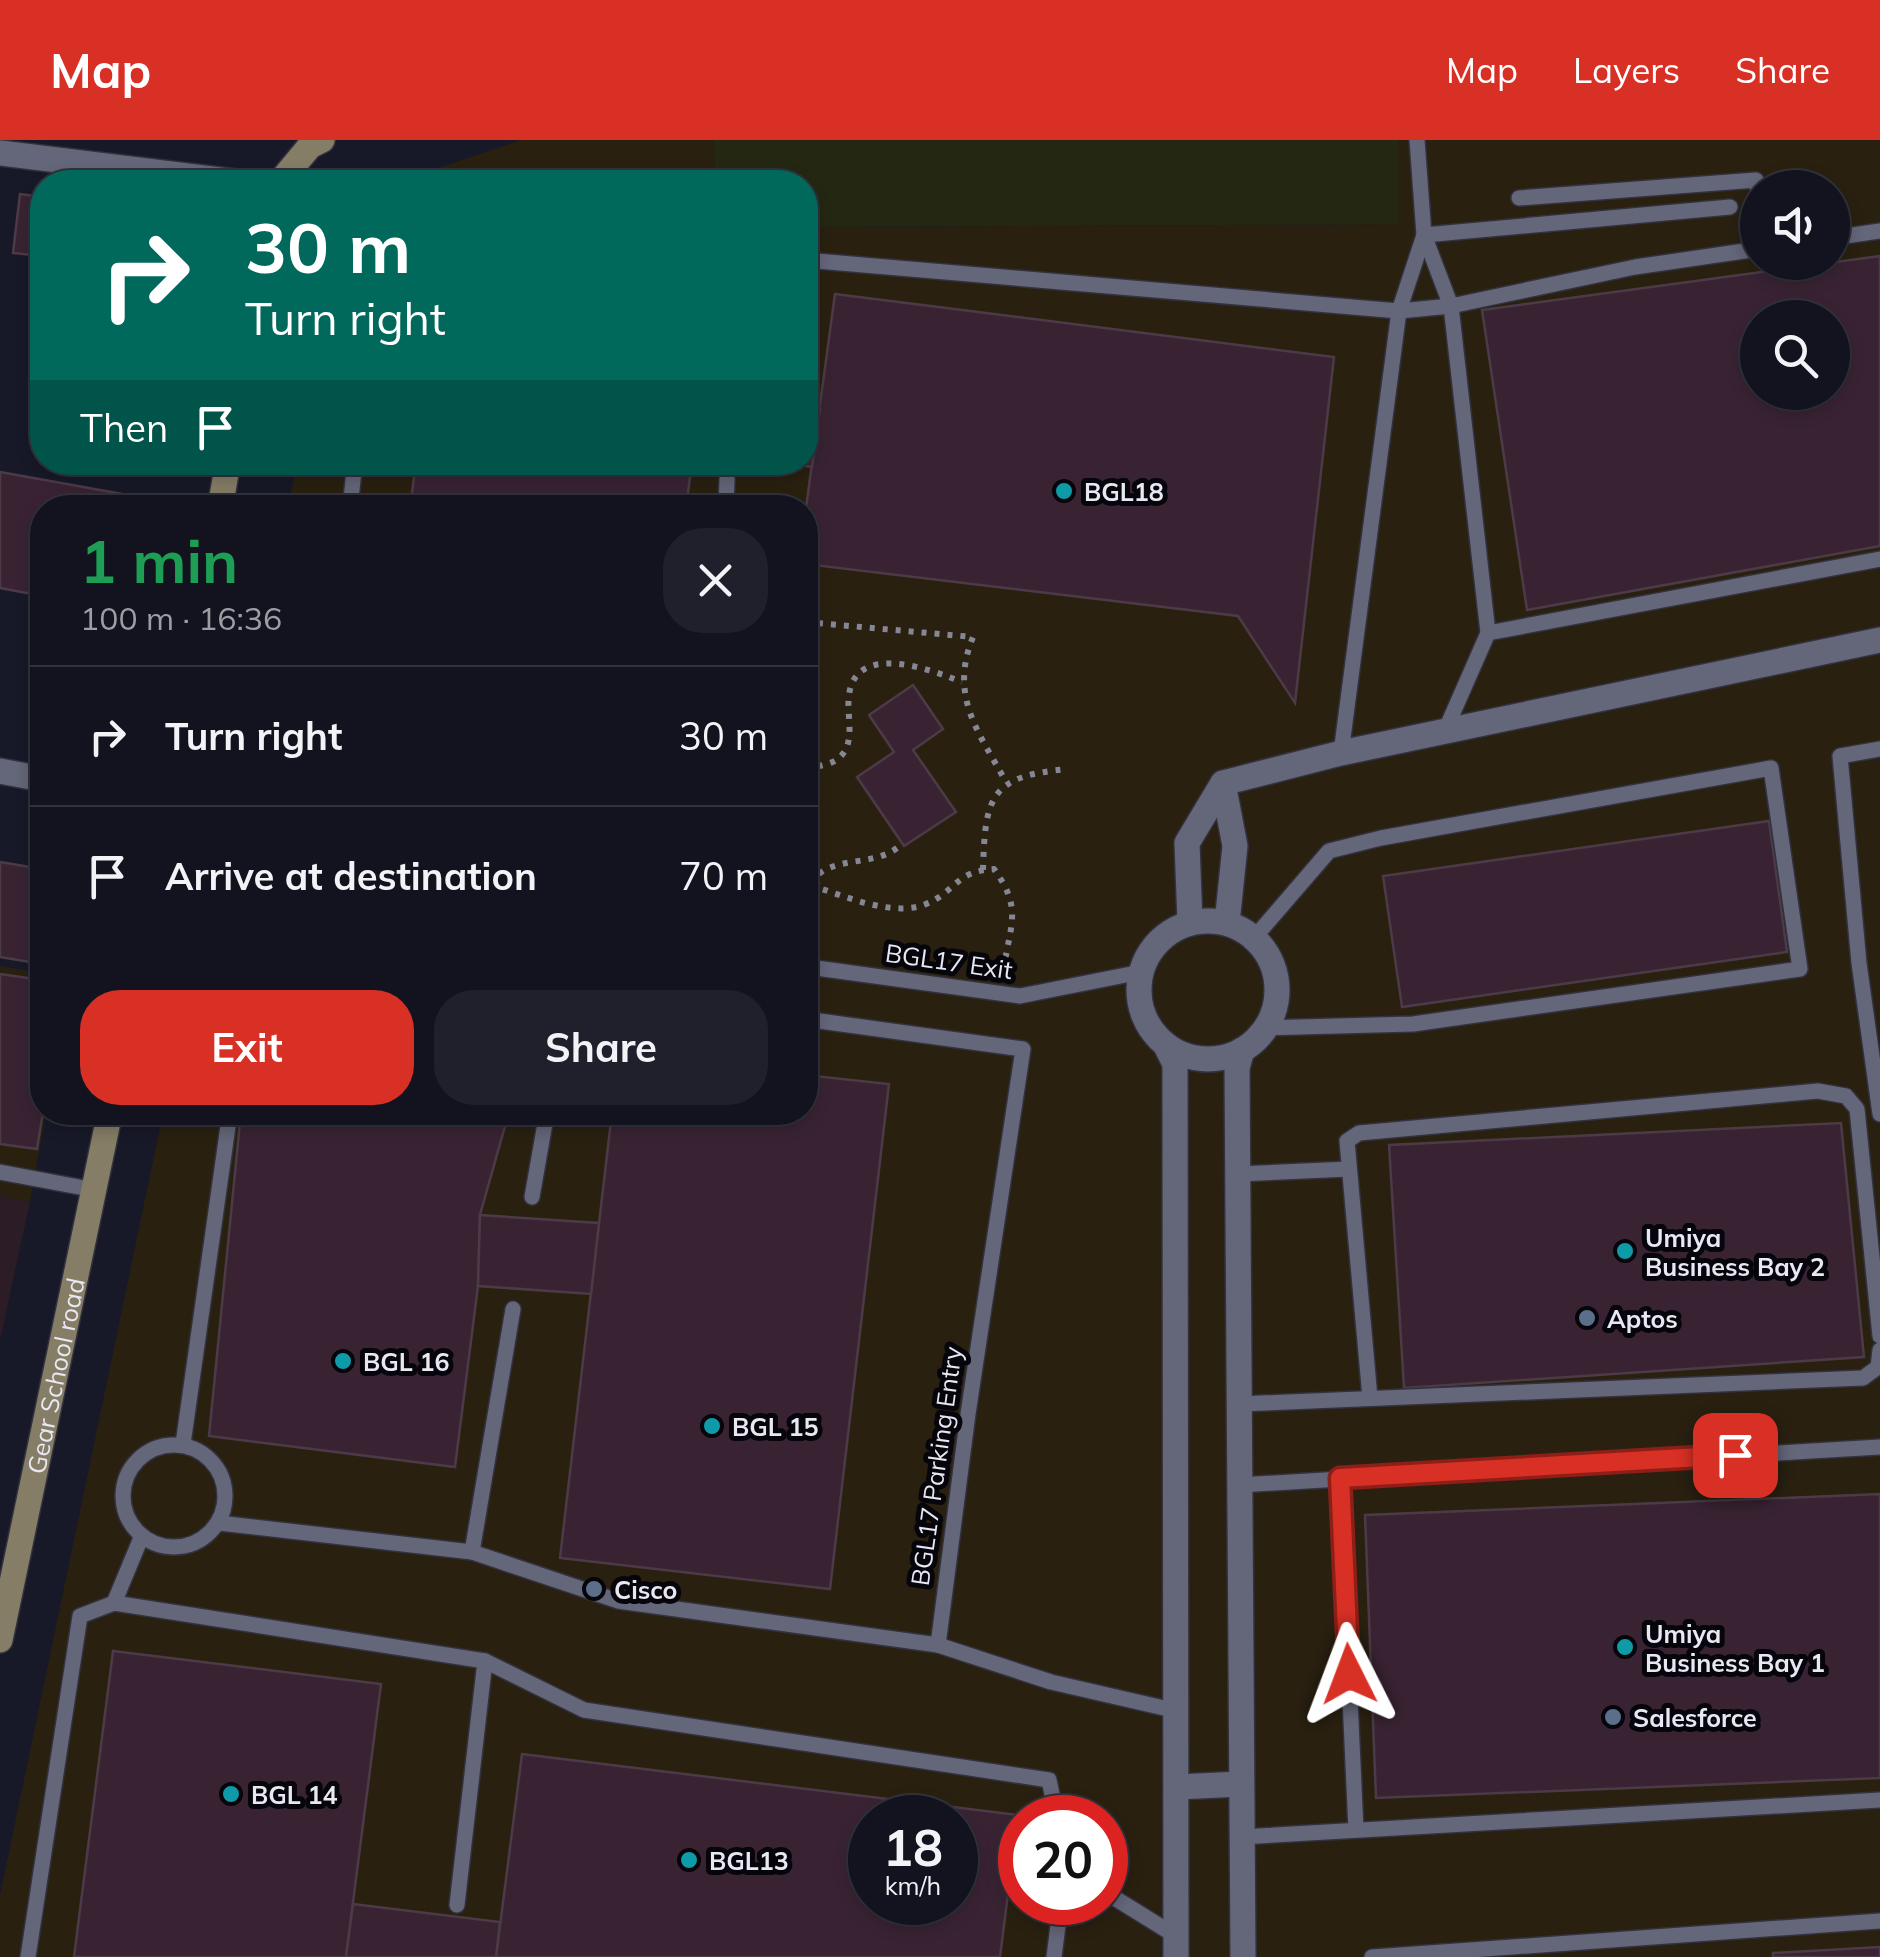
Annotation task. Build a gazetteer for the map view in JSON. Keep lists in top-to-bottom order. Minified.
{"streets":{"main road":["Gear School road"],"lane":["BGL17 Exit","BGL17 Parking Entry"]},"places":["BGL18","Umiya Business Bay 2","Aptos","BGL 16","BGL 15","Cisco","Umiya Business Bay 1","Salesforce","BGL 14","BGL13"],"page":{"header":"Map","nav":["Map","Layers","Share"],"turn":["30 m","Turn right"],"then":"Then","heading":["1 min","100 m · 16:36"],"list":[{"name":"Turn right","value":"30 m"},{"name":"Arrive at destination","value":"70 m"}],"buttons":["Exit","Share"],"speed":"18 km/h","limit":"20"}}
